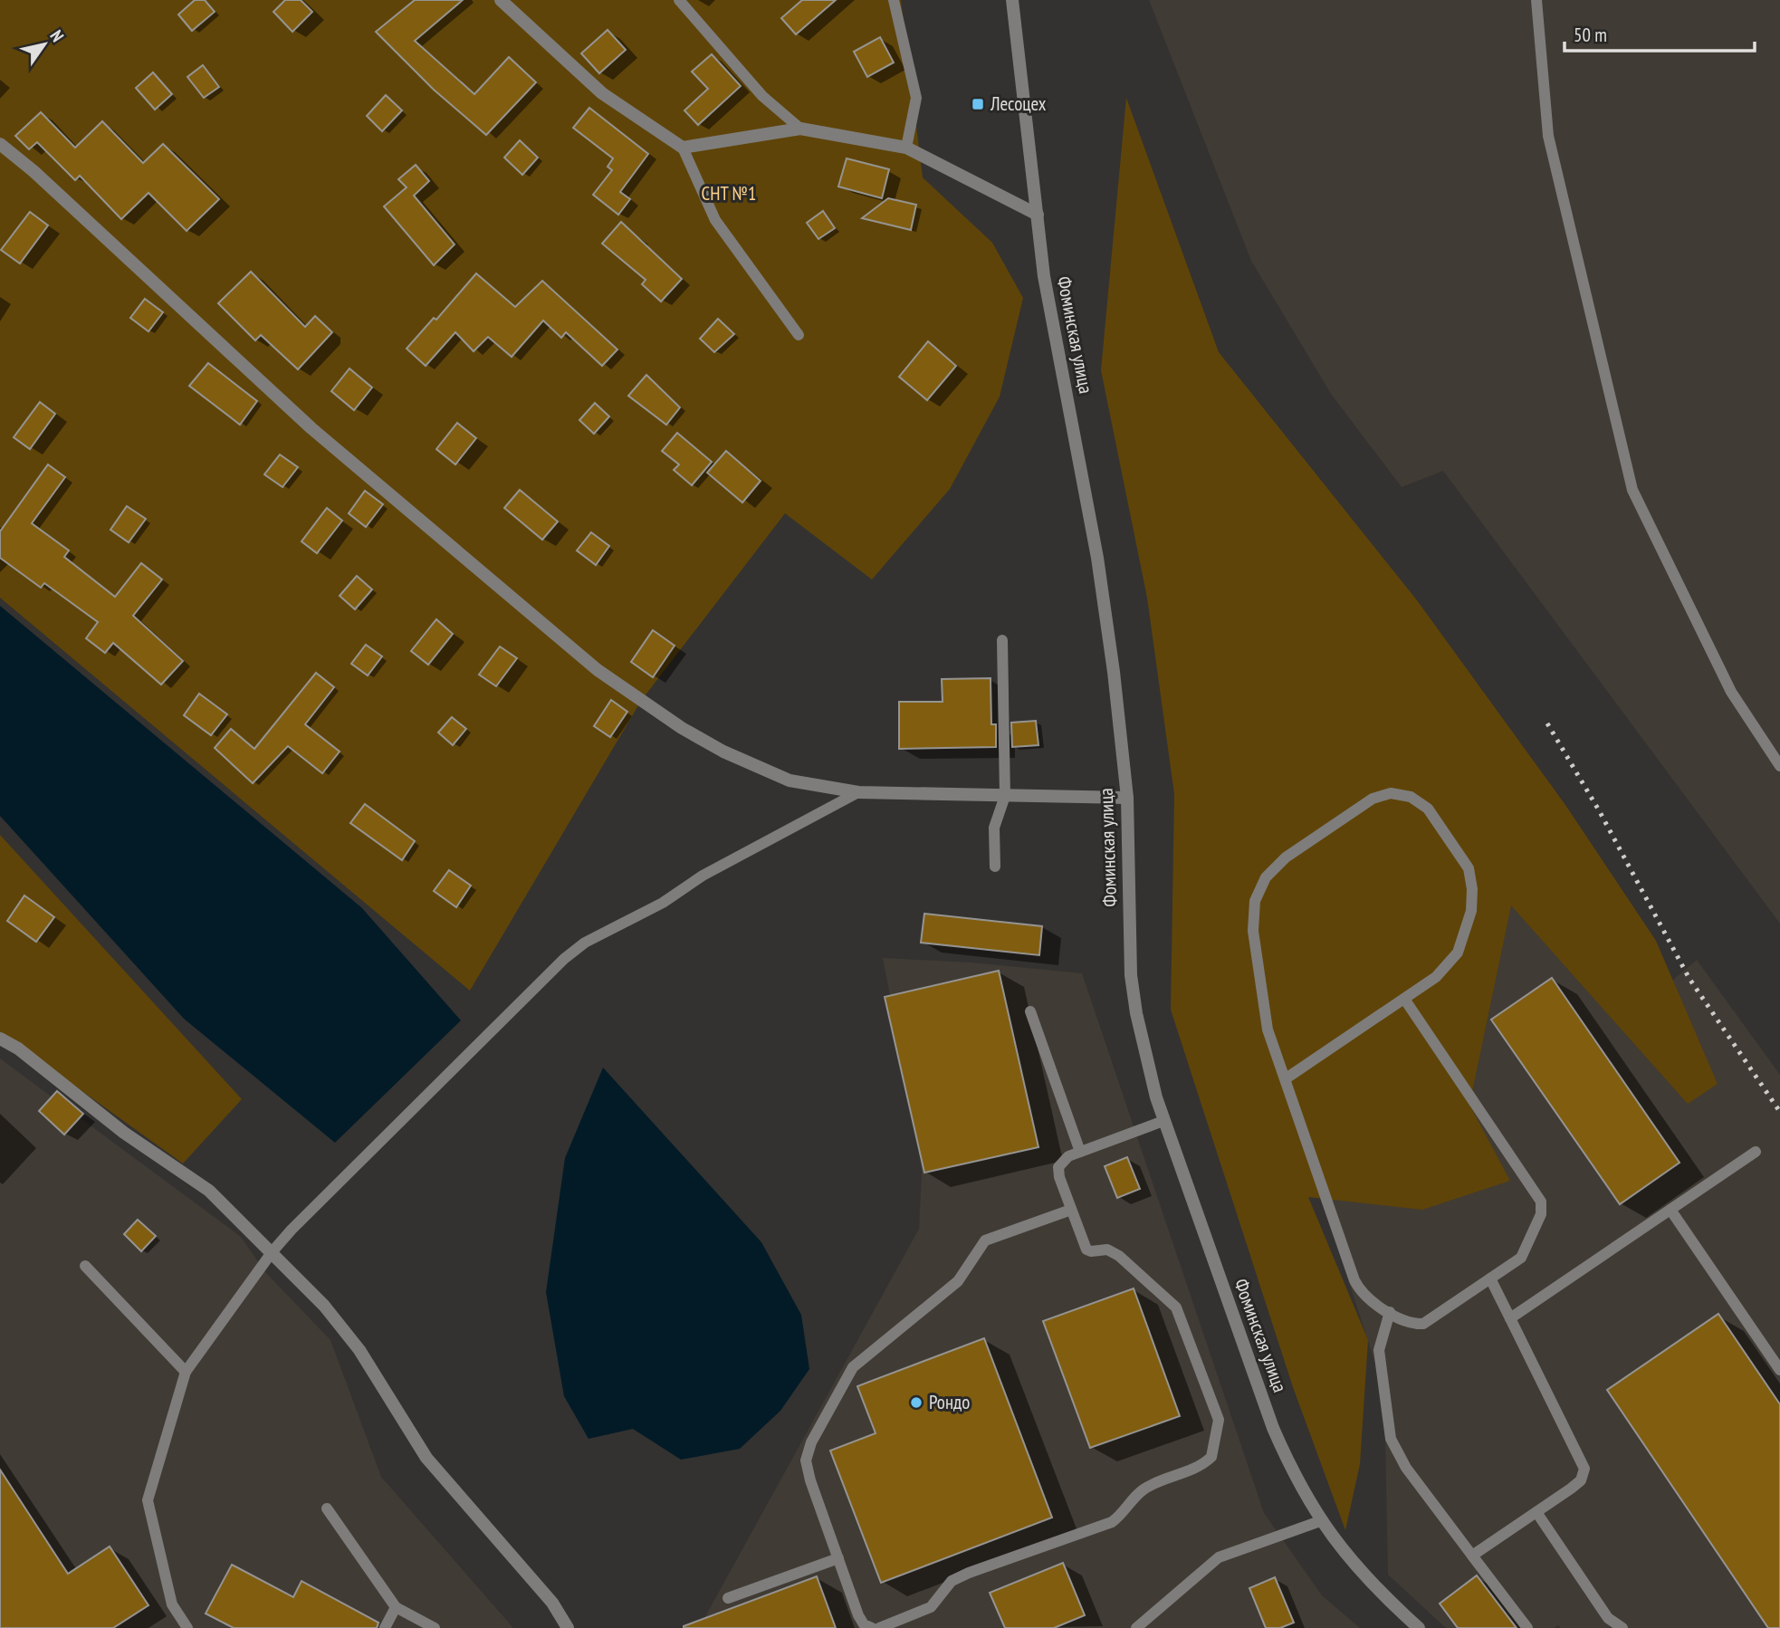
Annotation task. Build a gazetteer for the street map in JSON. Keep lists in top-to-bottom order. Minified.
{"streets":{"street":["Фоминская улица"]},"parks":["СНТ №1"],"places":{"transit":["Лесоцех"],"other":["Рондо"]},"scale_bar":"50 m","north":"top right"}
